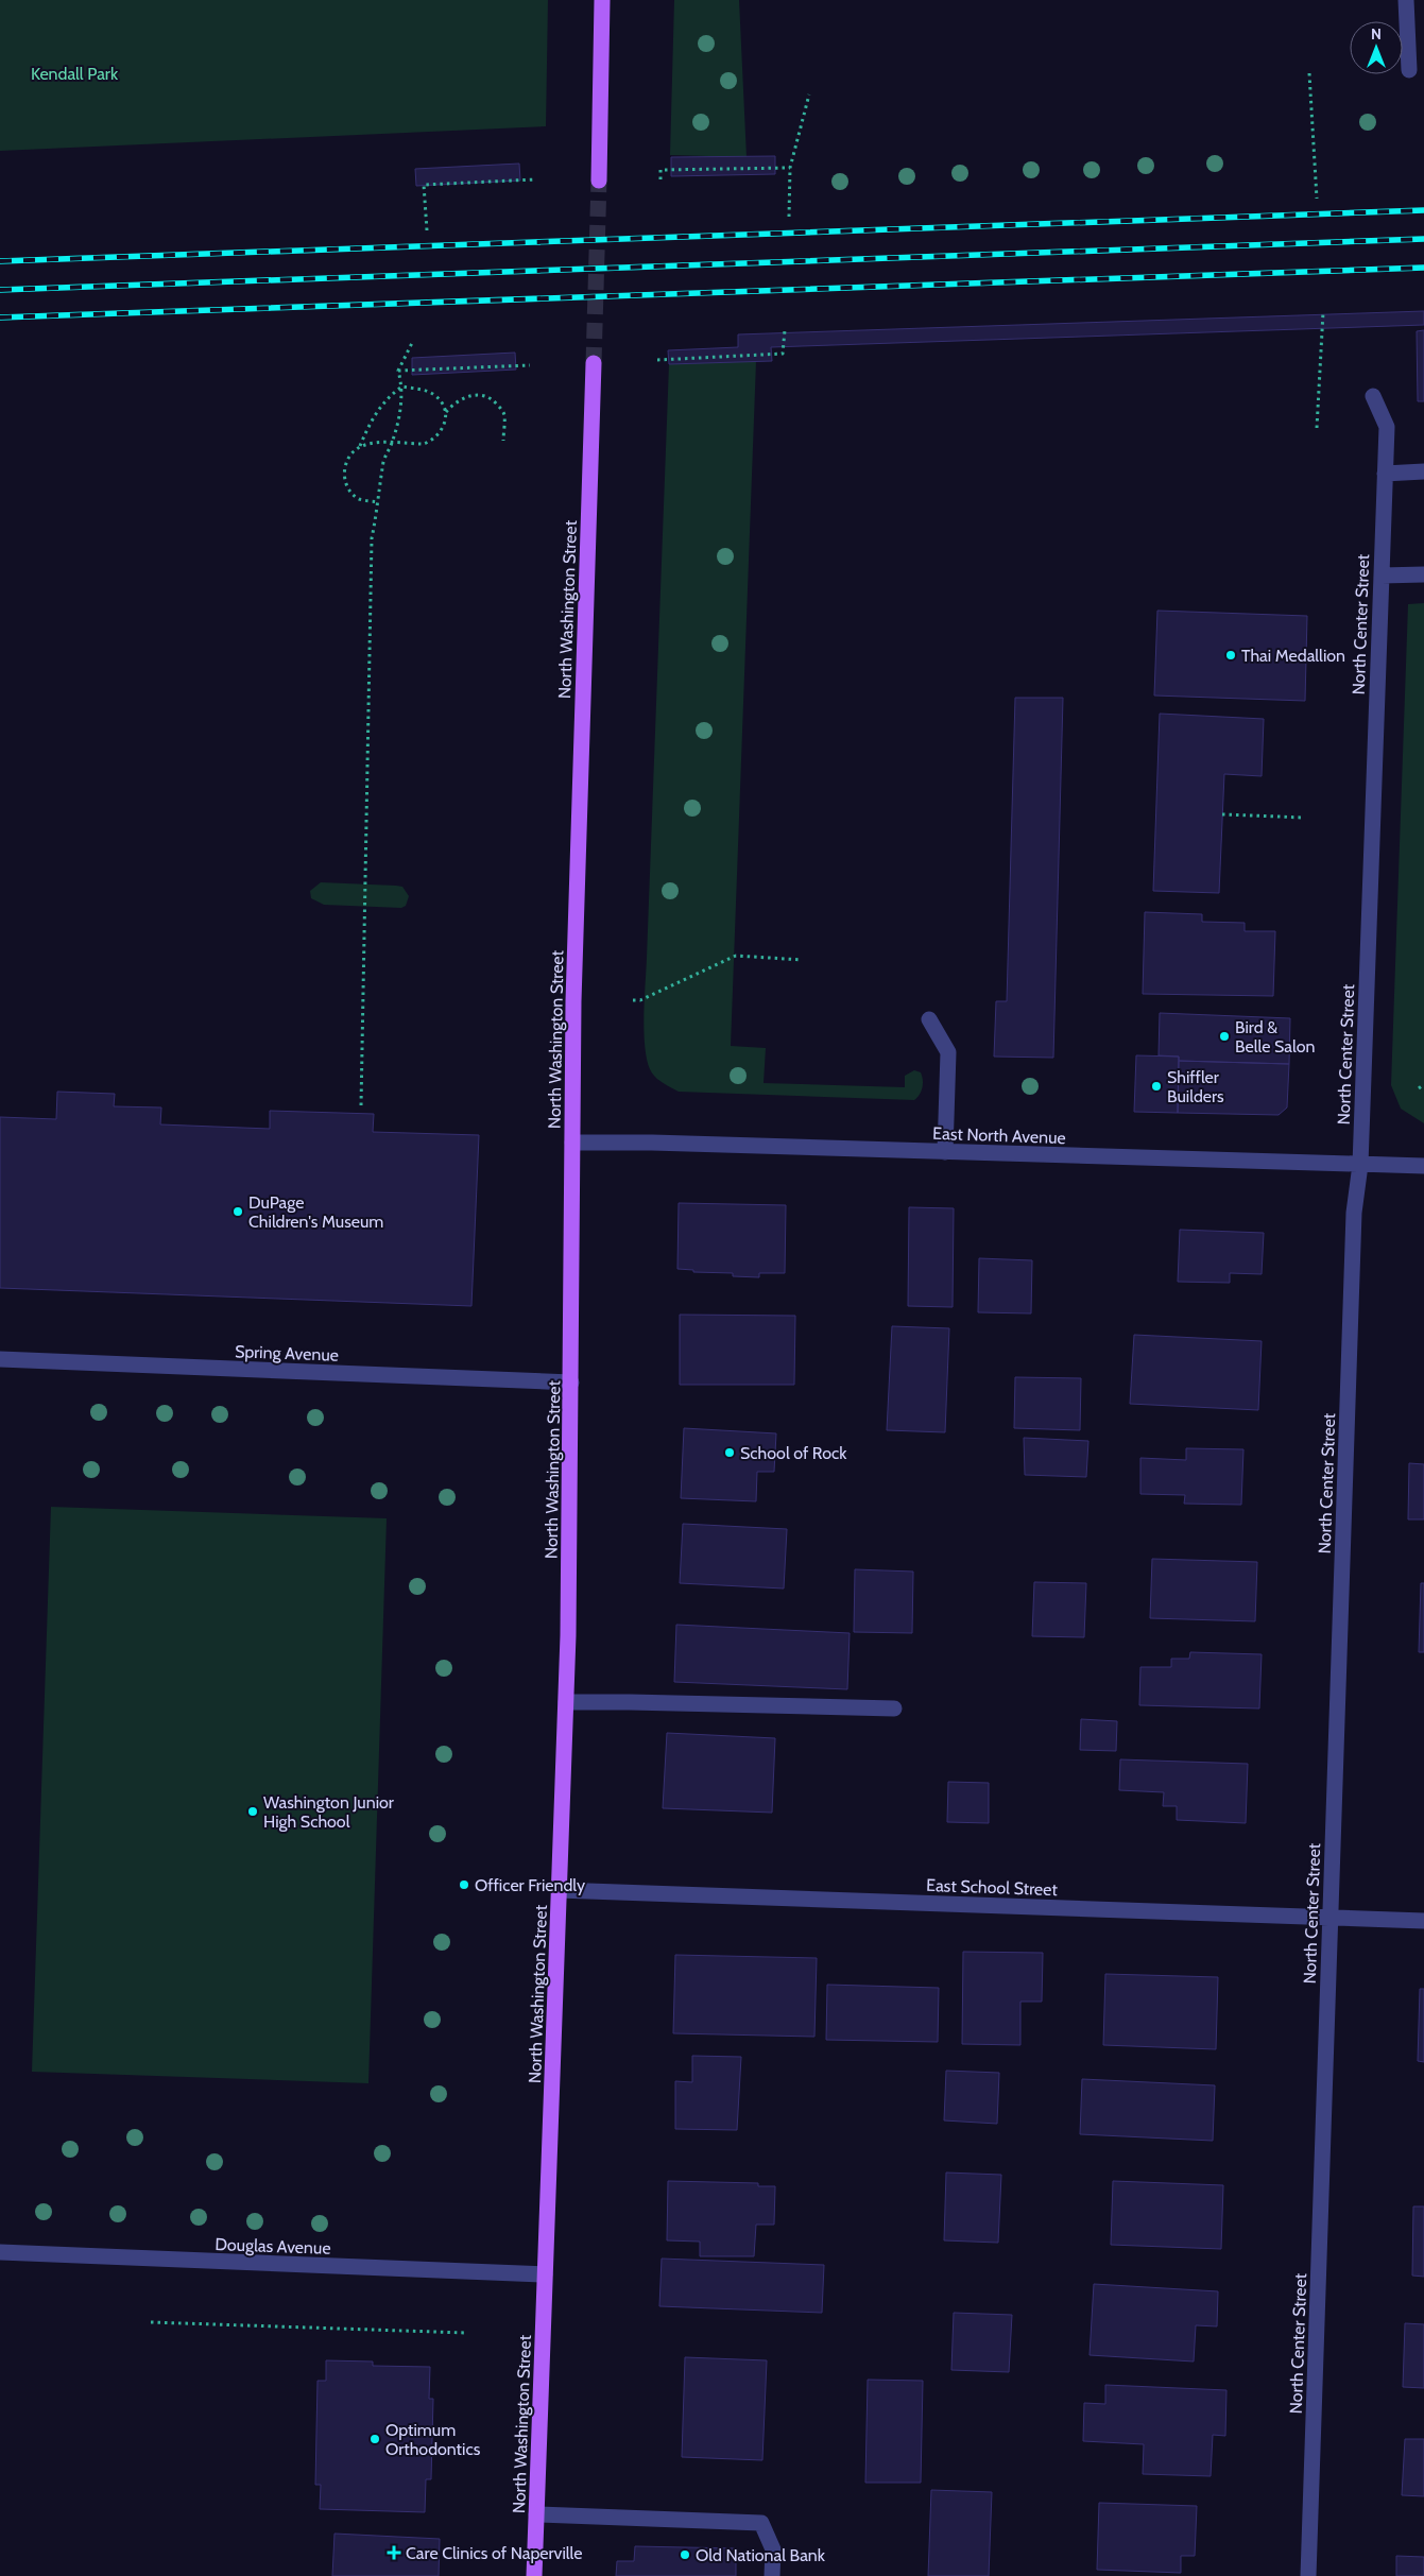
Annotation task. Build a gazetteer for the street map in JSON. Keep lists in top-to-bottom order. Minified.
{"streets":{"main road":["North Washington Street"],"street":["North Center Street","East North Avenue","Spring Avenue","East School Street","Douglas Avenue"]},"crossings":[["North Washington Street","East North Avenue"],["North Washington Street","Spring Avenue"],["North Washington Street","East School Street"],["North Washington Street","Douglas Avenue"],["North Center Street","East North Avenue"],["North Center Street","East School Street"]],"parks":["Kendall Park"],"places":{"other":["Thai Medallion","Bird & Belle Salon","Shiffler Builders","DuPage Children's Museum","School of Rock","Washington Junior High School","Officer Friendly","Optimum Orthodontics","Old National Bank"],"health":["Care Clinics of Naperville"]},"north":"top"}
